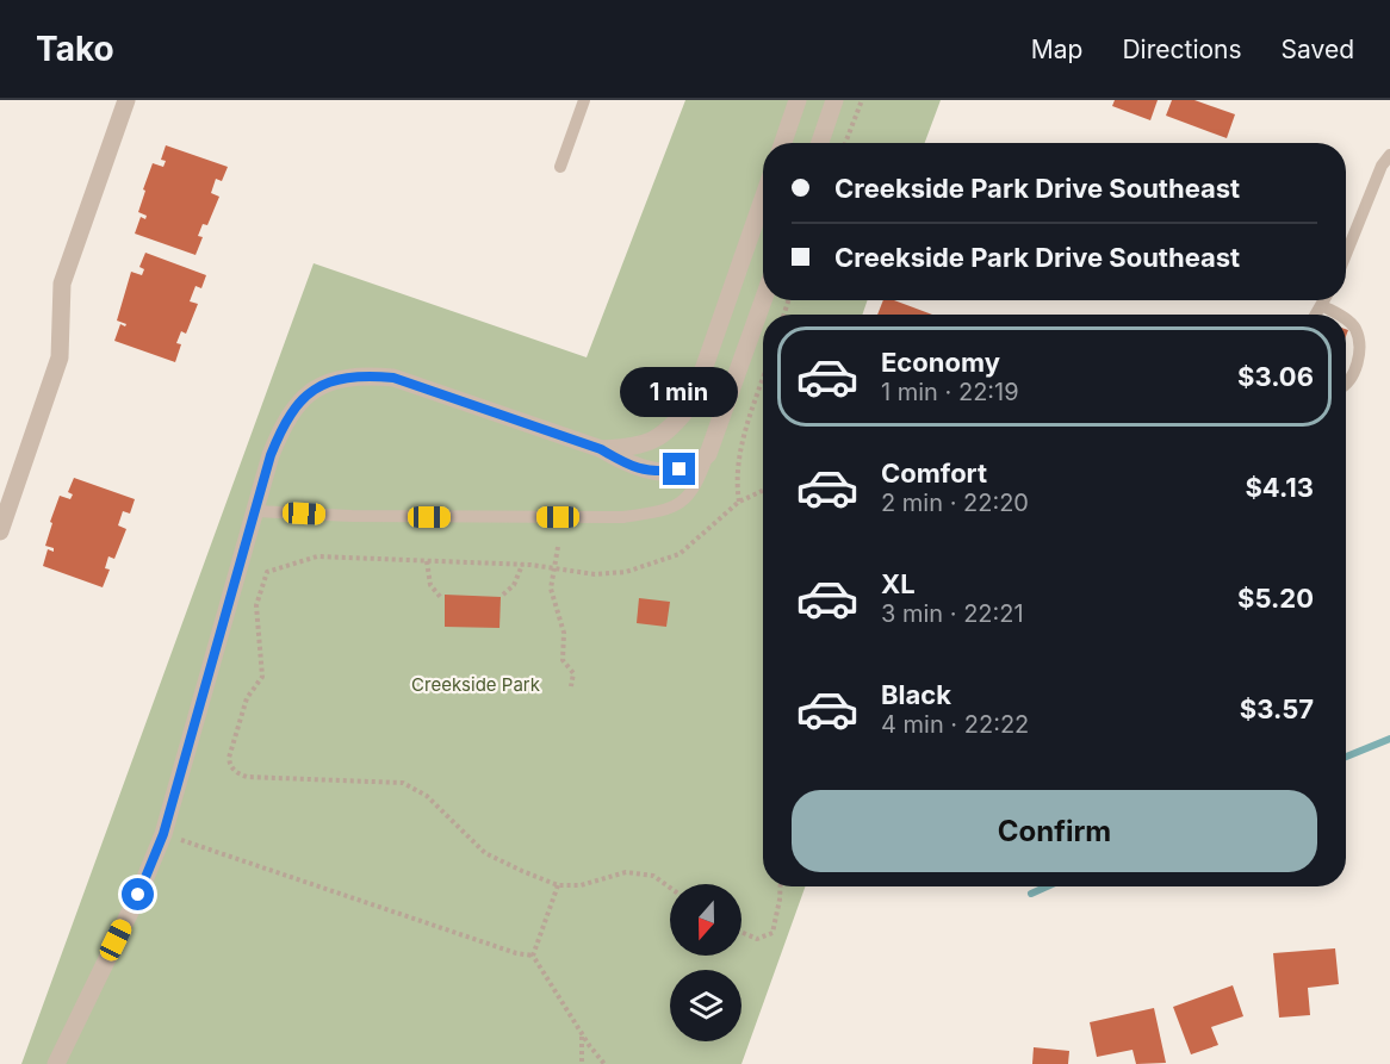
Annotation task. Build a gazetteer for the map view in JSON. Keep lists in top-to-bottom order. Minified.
{"parks":["Creekside Park"],"north":"bottom","page":{"header":"Tako","nav":["Map","Directions","Saved"],"banner":["Creekside Park Drive Southeast","Creekside Park Drive Southeast"],"list":[{"name":"Economy","note":"1 min · 22:19","value":"$3.06"},{"name":"Comfort","note":"2 min · 22:20","value":"$4.13"},{"name":"XL","note":"3 min · 22:21","value":"$5.20"},{"name":"Black","note":"4 min · 22:22","value":"$3.57"}],"bubble":"1 min","buttons":"Confirm"}}
